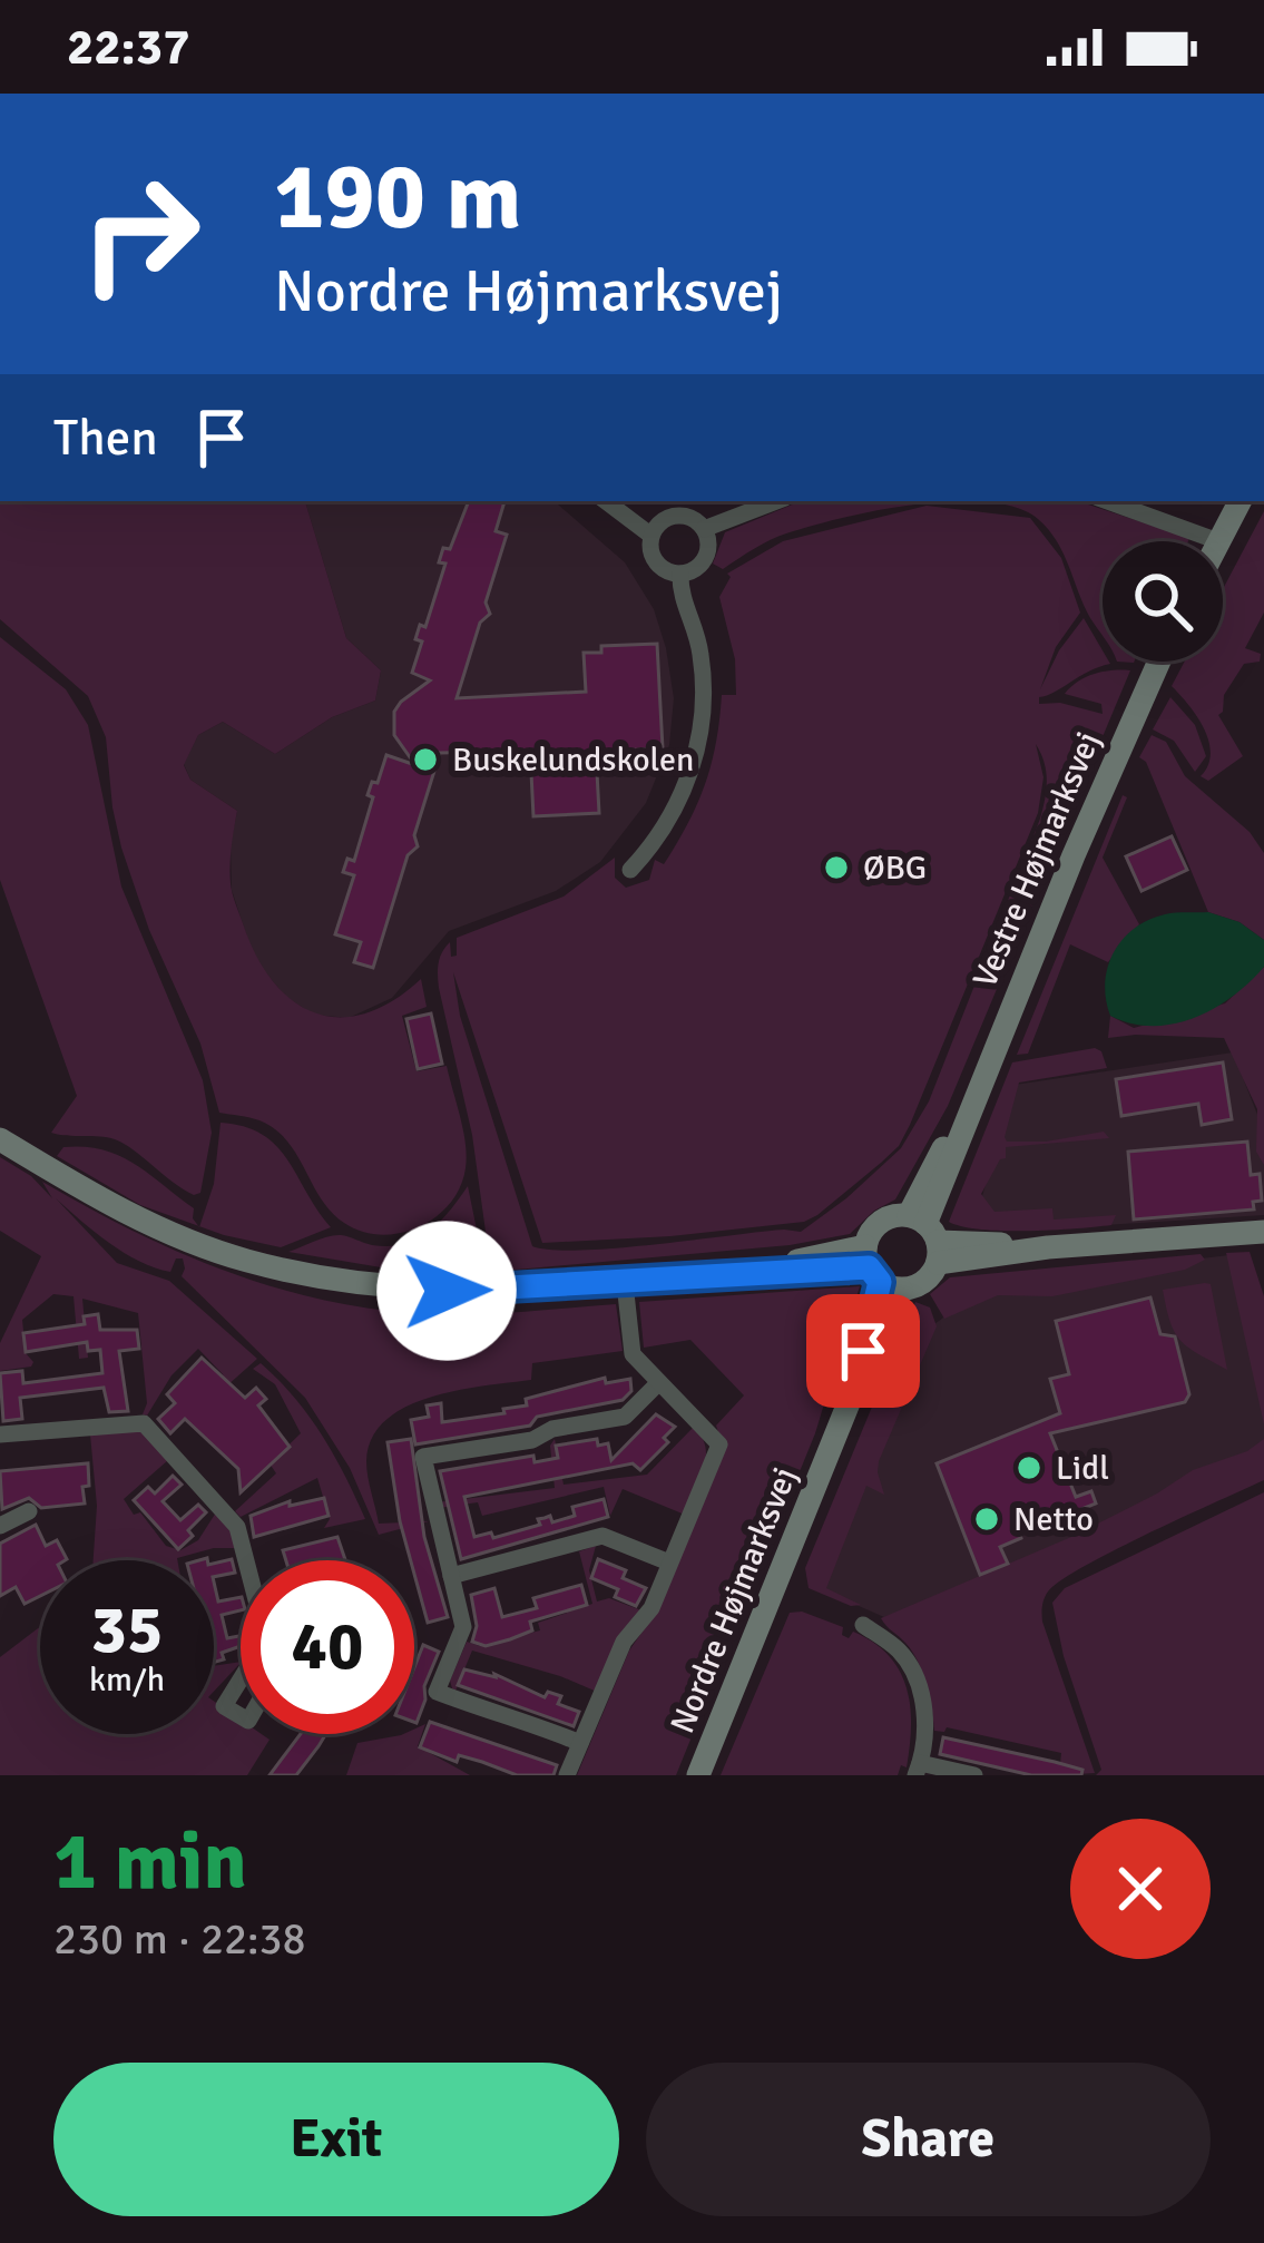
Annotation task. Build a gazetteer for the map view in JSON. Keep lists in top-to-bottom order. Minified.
{"streets":{"street":["Vestre Højmarksvej","Nordre Højmarksvej"]},"places":["Buskelundskolen","ØBG","Lidl","Netto"],"page":{"status":"22:37","turn":["190 m","Nordre Højmarksvej"],"then":"Then","speed":"35 km/h","limit":"40","heading":["1 min","230 m · 22:38"],"buttons":["Exit","Share"]}}
